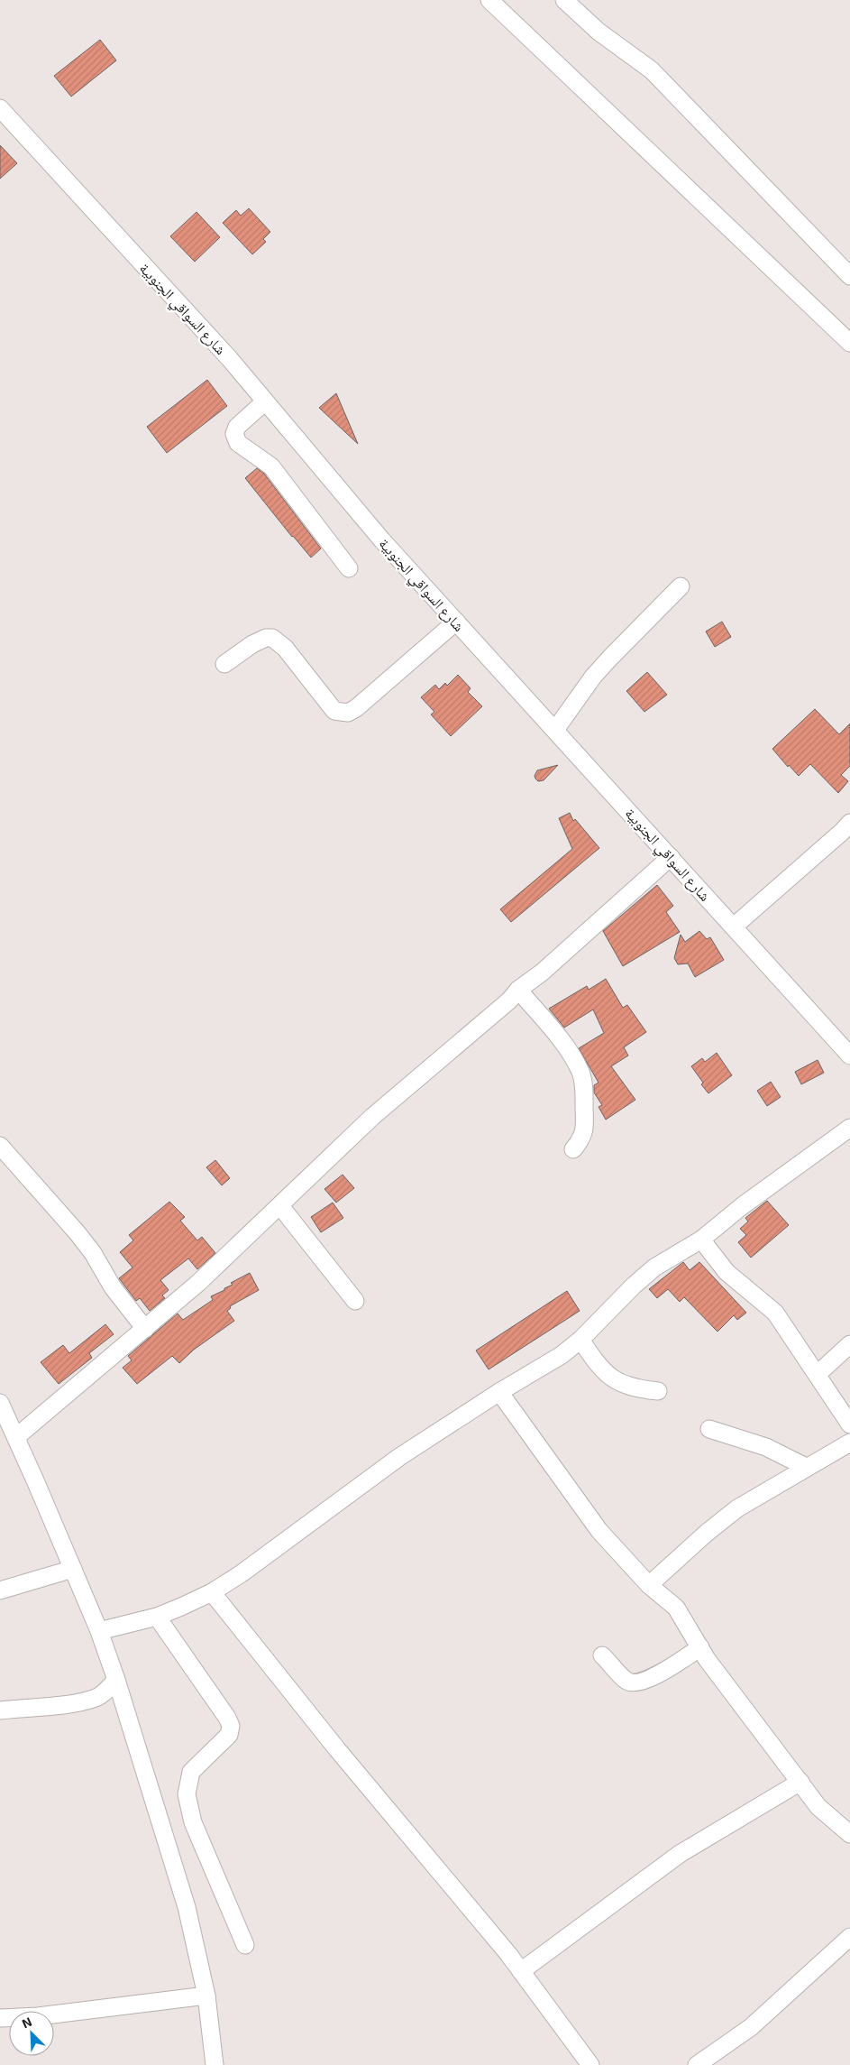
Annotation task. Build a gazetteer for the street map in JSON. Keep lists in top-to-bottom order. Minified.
{"streets":{"street":["شارع السواقي الجنوبية"]},"north":"top left"}
